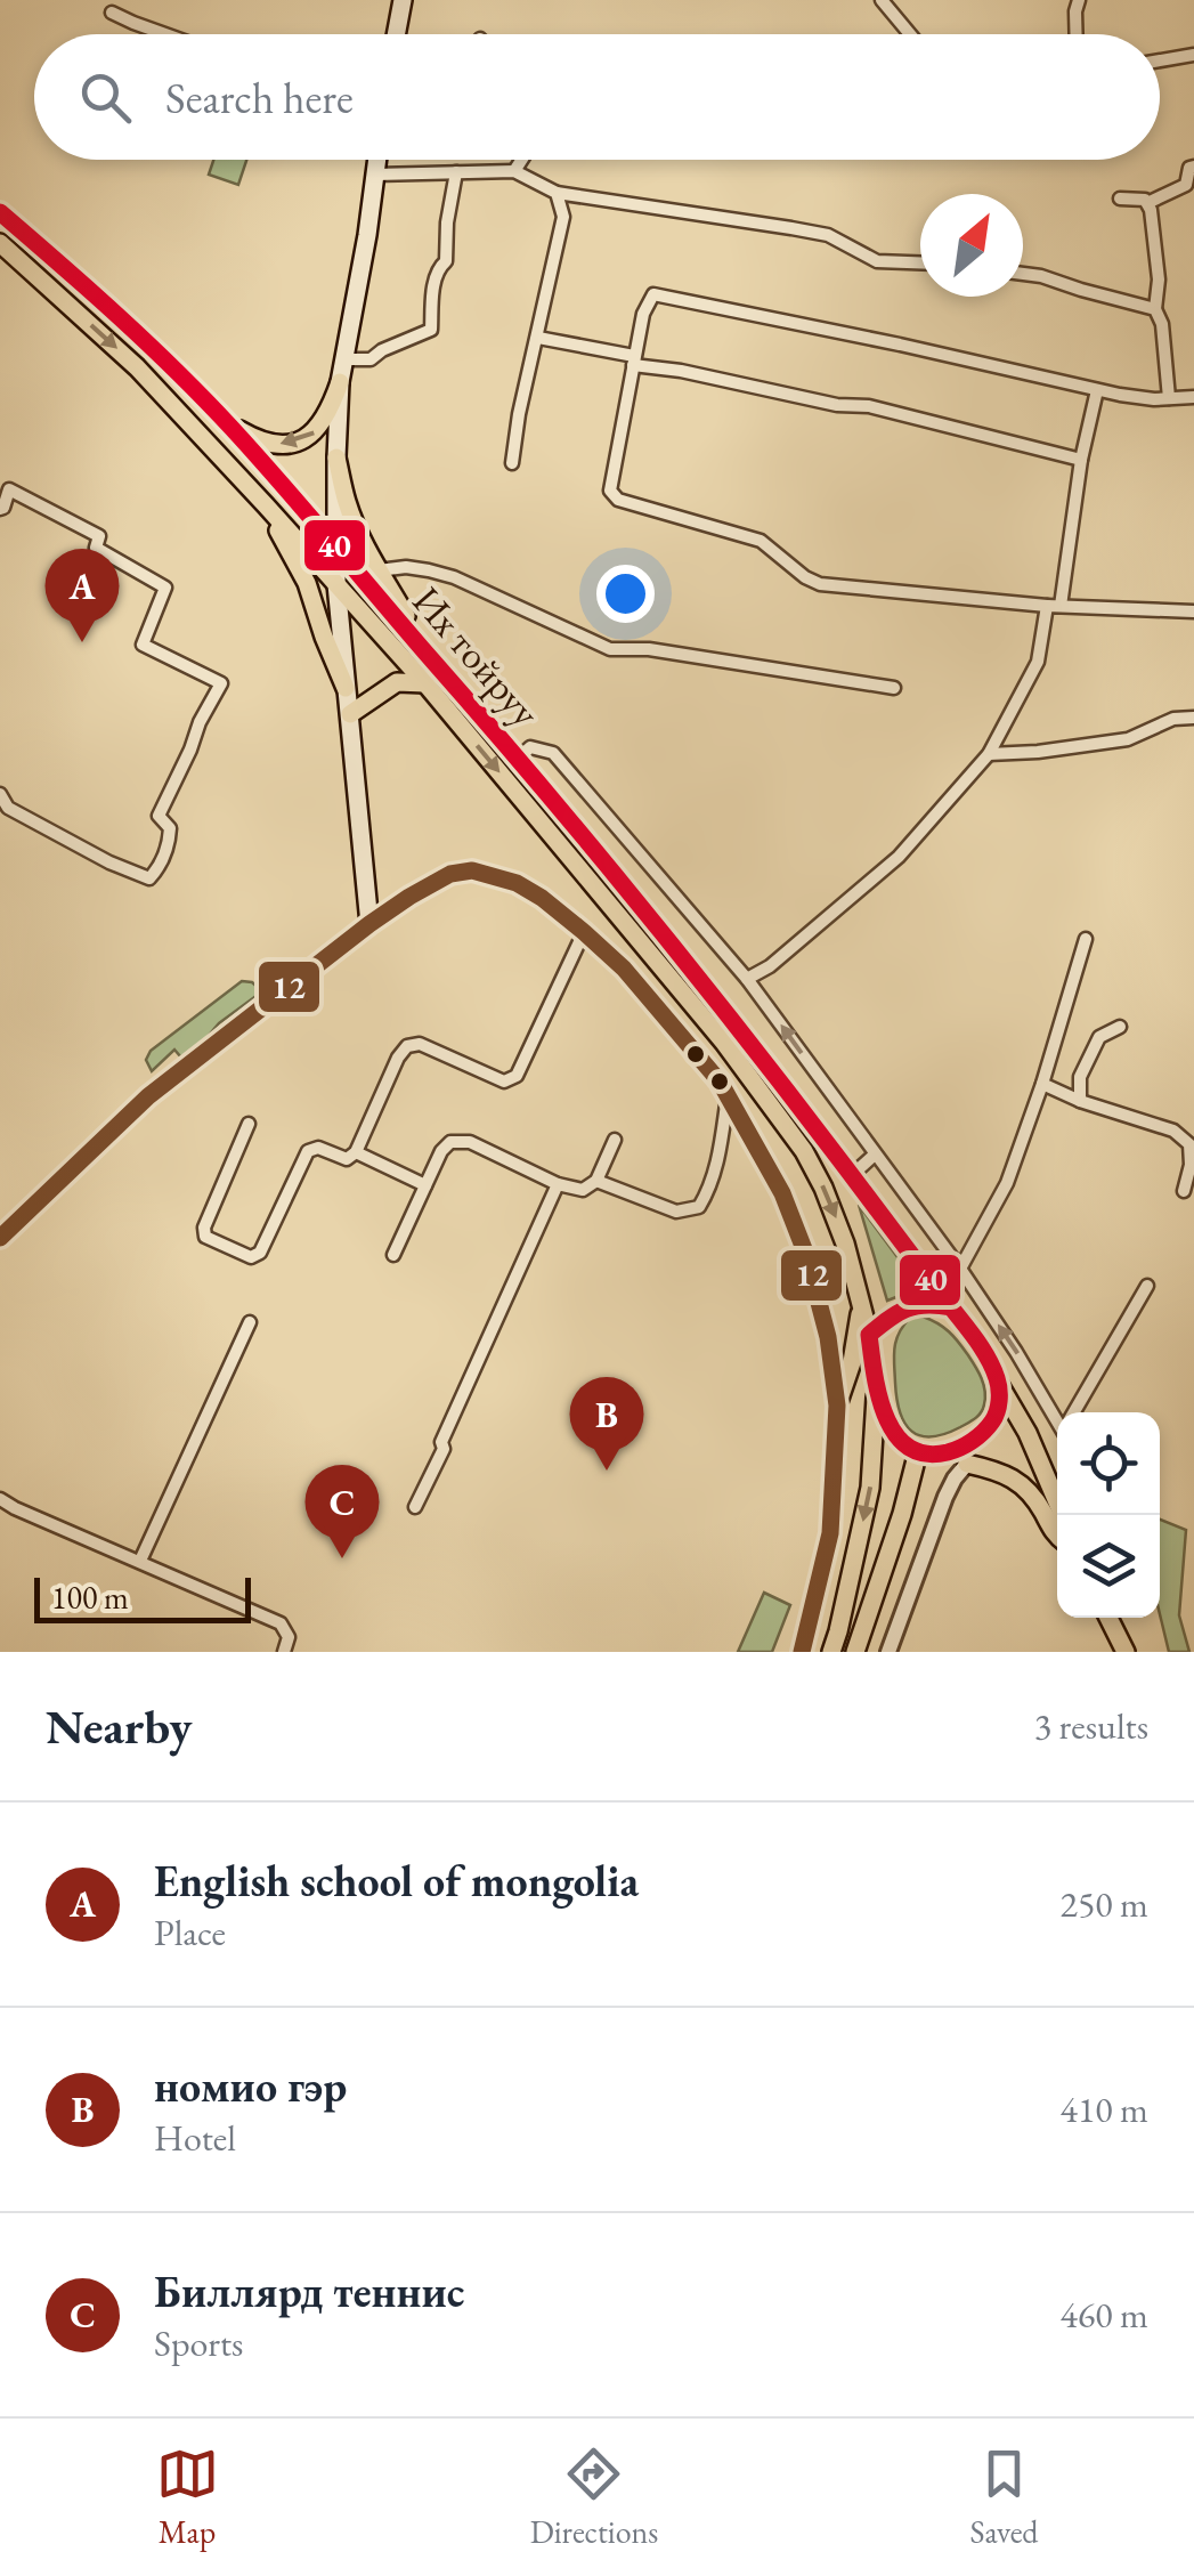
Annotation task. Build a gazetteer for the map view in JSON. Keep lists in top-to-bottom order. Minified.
{"streets":{"main road":["Их тойруу"]},"lines":["transit line 40","transit line 12"],"scale_bar":"100 m","north":"top right","page":{"search":"Search here","pins":["A","B","C"],"scale":"100 m","heading":["Nearby","3 results"],"list":[{"mark":"A","name":"English school of mongolia","note":"Place","value":"250 m"},{"mark":"B","name":"номио гэр","note":"Hotel","value":"410 m"},{"mark":"C","name":"Биллярд теннис","note":"Sports","value":"460 m"}],"nav":["Map","Directions","Saved"]}}
